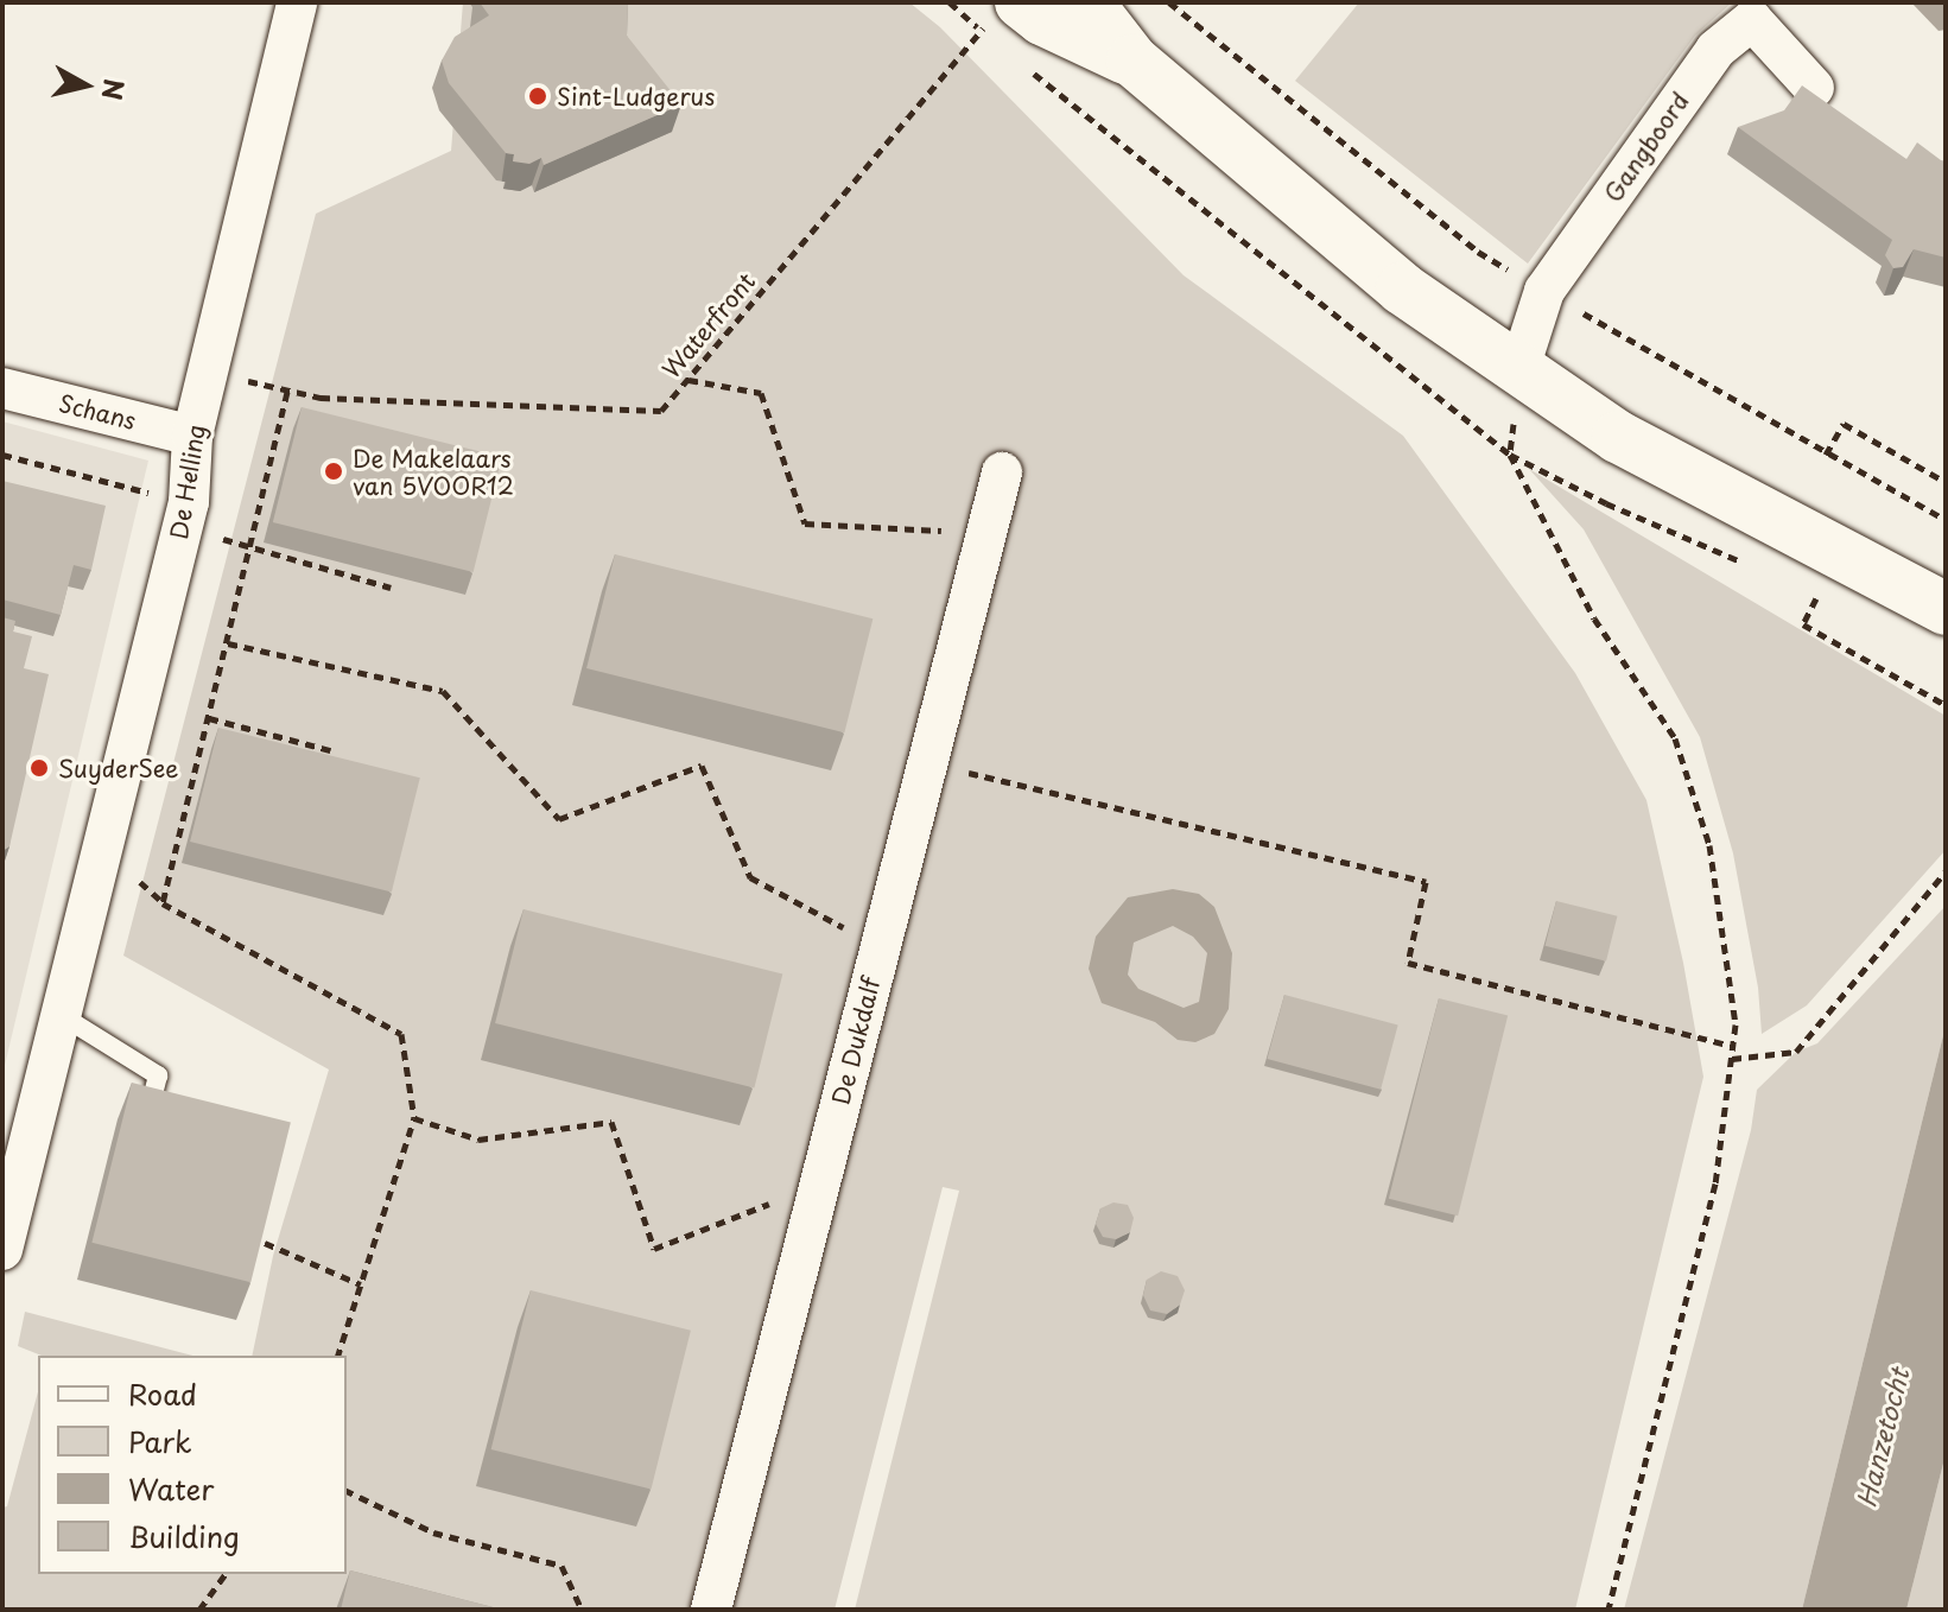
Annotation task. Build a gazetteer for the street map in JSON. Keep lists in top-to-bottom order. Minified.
{"streets":{"street":["Gangboord","Schans","De Helling","De Dukdalf"],"path":["Waterfront"]},"crossings":[["Waterfront","De Helling"],["Schans","De Helling"]],"water":["Hanzetocht"],"places":["Sint-Ludgerus","De Makelaars van 5VOOR12","SuyderSee"],"legend":["Road","Park","Water","Building"],"north":"right"}
